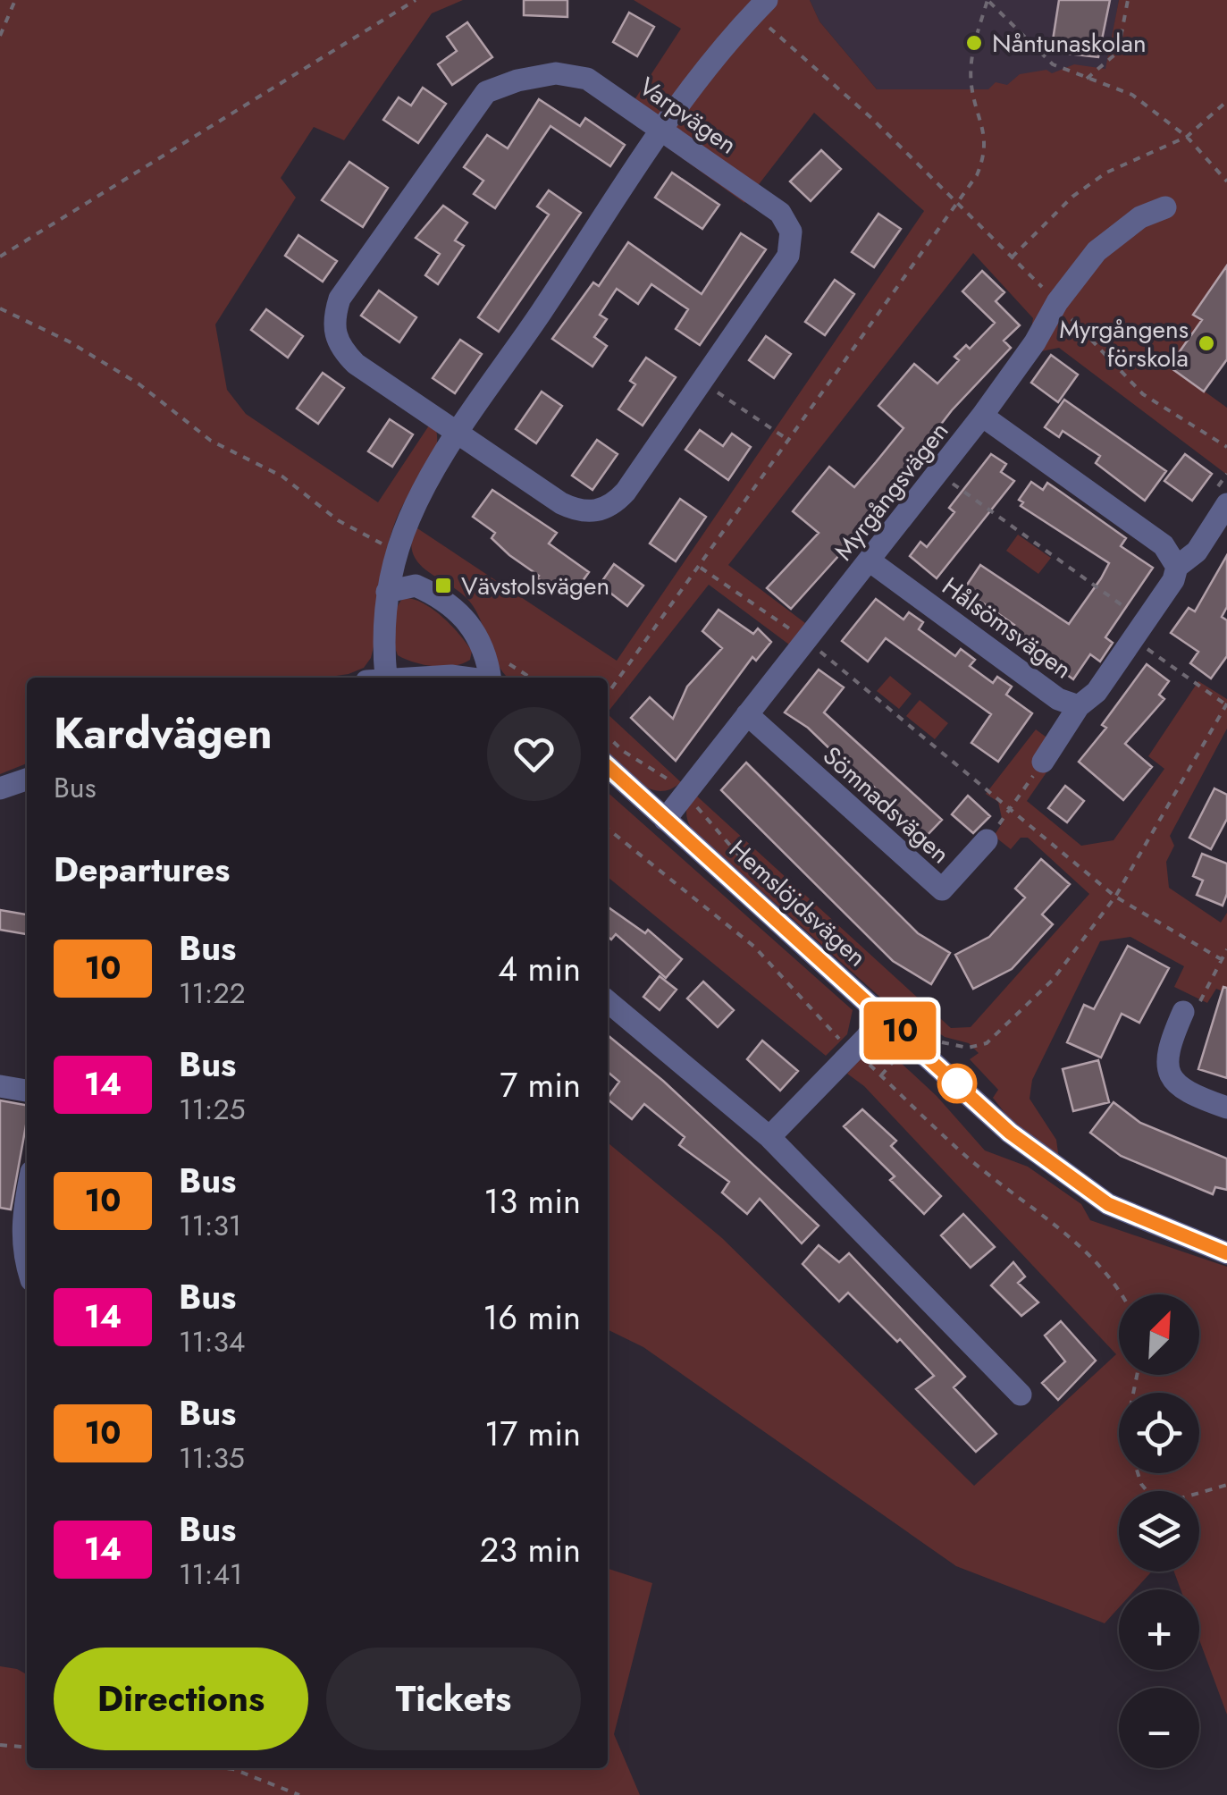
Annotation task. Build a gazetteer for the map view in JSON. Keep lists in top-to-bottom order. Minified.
{"streets":{"street":["Varpvägen","Myrgångsvägen","Hålsömsvägen","Sömnadsvägen","Hemslöjdsvägen"]},"crossings":[["Myrgångsvägen","Hålsömsvägen"],["Myrgångsvägen","Sömnadsvägen"],["Myrgångsvägen","Hemslöjdsvägen"]],"places":{"other":["Nåntunaskolan","Myrgångens förskola"],"transit":["Vävstolsvägen"]},"lines":["bus line 10"],"north":"top right","page":{"on_map":"10","heading":[["Kardvägen","Bus"],"Departures"],"list":[{"mark":"10","name":"Bus","note":"11:22","value":"4 min"},{"mark":"14","name":"Bus","note":"11:25","value":"7 min"},{"mark":"10","name":"Bus","note":"11:31","value":"13 min"},{"mark":"14","name":"Bus","note":"11:34","value":"16 min"},{"mark":"10","name":"Bus","note":"11:35","value":"17 min"},{"mark":"14","name":"Bus","note":"11:41","value":"23 min"}],"map_buttons":["+","−"],"buttons":["Directions","Tickets"]}}
